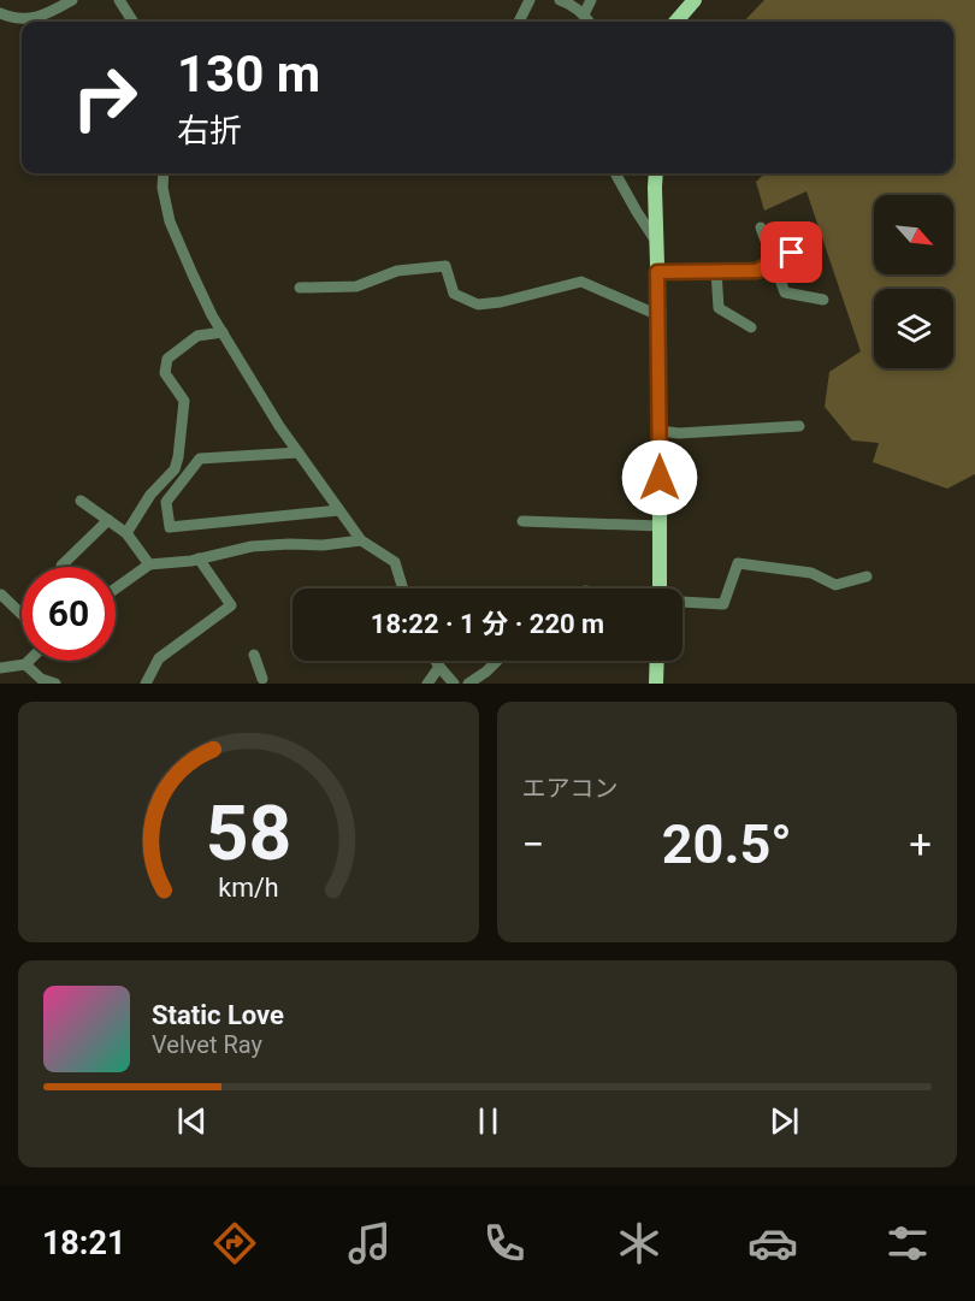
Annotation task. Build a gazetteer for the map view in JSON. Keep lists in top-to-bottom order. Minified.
{"north":"bottom right","page":{"turn":["130 m","右折"],"limit":"60","trip":"18:22 · 1 分 · 220 m","tile":"エアコン","heat":["−","20.5°","+"],"song":["Static Love","Velvet Ray"],"tabs":"18:21","gauge":["58","km/h"]}}
